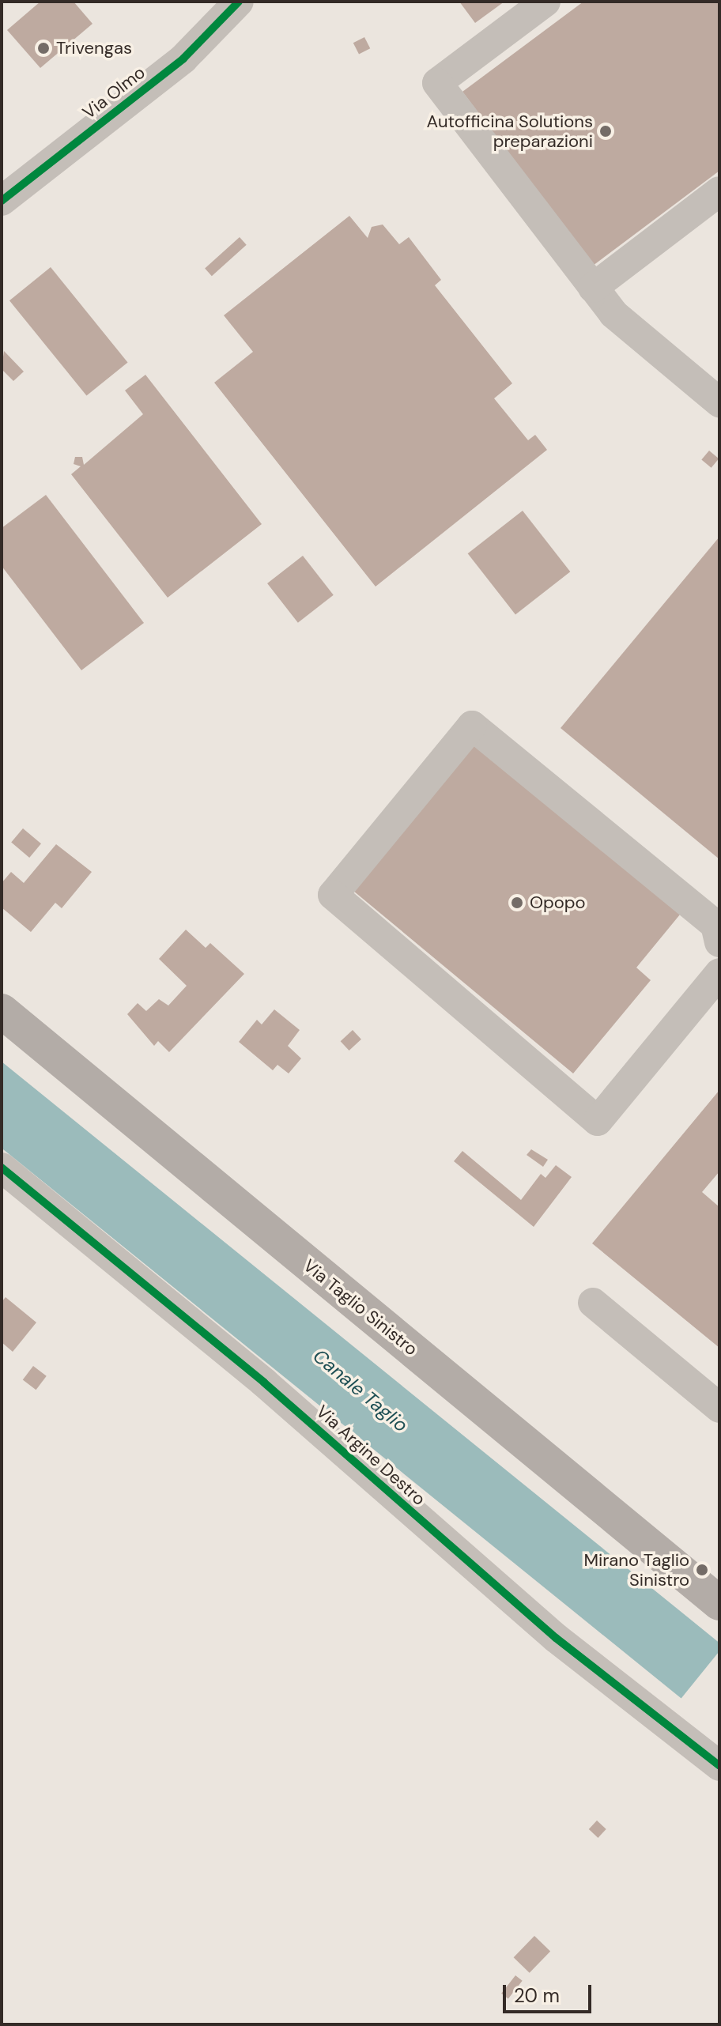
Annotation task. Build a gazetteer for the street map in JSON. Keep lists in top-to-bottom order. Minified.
{"streets":{"main road":["Via Taglio Sinistro"],"street":["Via Olmo","Via Argine Destro"]},"water":["Canale Taglio"],"places":["Trivengas","Autofficina Solutions preparazioni","Opopo","Mirano Taglio Sinistro"],"scale_bar":"20 m"}
